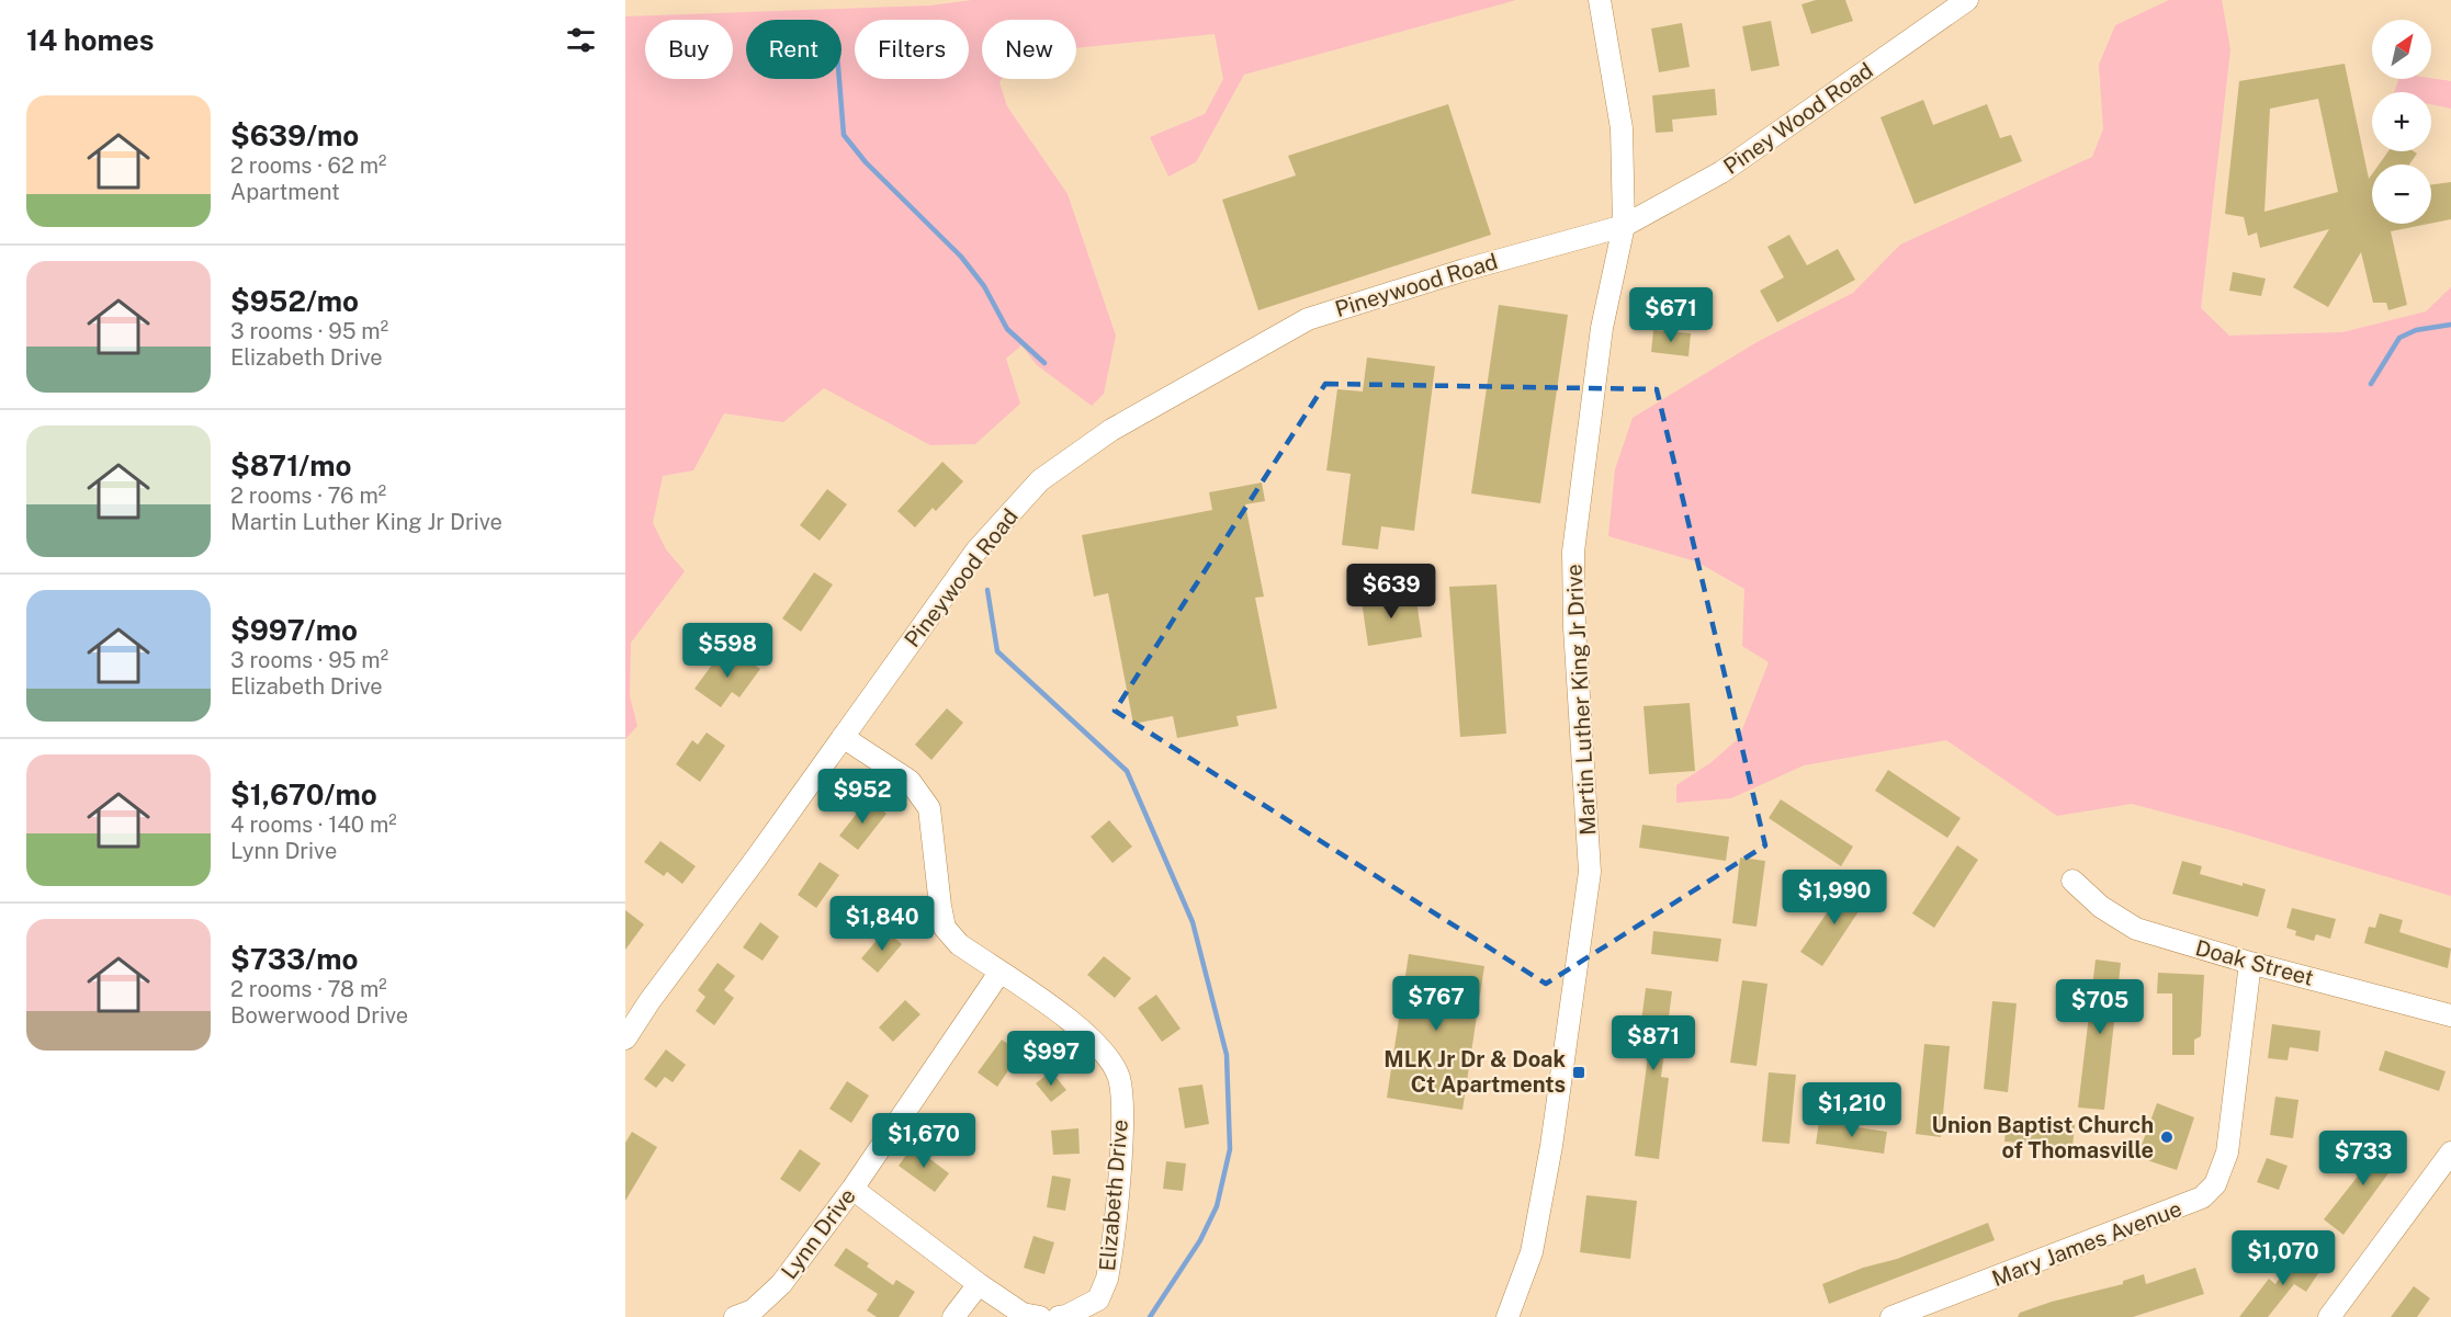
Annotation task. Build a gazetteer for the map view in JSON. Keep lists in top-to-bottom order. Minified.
{"streets":{"street":["Piney Wood Road","Pineywood Road","Martin Luther King Jr Drive","Doak Street","Elizabeth Drive","Lynn Drive","Mary James Avenue"]},"crossings":[["Piney Wood Road","Pineywood Road"],["Piney Wood Road","Martin Luther King Jr Drive"],["Pineywood Road","Martin Luther King Jr Drive"],["Pineywood Road","Elizabeth Drive"],["Doak Street","Mary James Avenue"],["Elizabeth Drive","Lynn Drive"]],"places":{"transit":["MLK Jr Dr & Doak Ct Apartments"],"other":["Union Baptist Church of Thomasville"]},"north":"top right","page":{"heading":"14 homes","map_buttons":["+","−"],"chip":["Buy","Rent","Filters","New"],"list":[{"name":"$639/mo","note":"2 rooms · 62 m² · Apartment"},{"name":"$952/mo","note":"3 rooms · 95 m² · Elizabeth Drive"},{"name":"$871/mo","note":"2 rooms · 76 m² · Martin Luther King Jr Drive"},{"name":"$997/mo","note":"3 rooms · 95 m² · Elizabeth Drive"},{"name":"$1,670/mo","note":"4 rooms · 140 m² · Lynn Drive"},{"name":"$733/mo","note":"2 rooms · 78 m² · Bowerwood Drive"}],"price":["$671","$639","$598","$952","$1,990","$1,840","$767","$705","$871","$997","$1,210","$1,670","$733","$1,070"]}}
